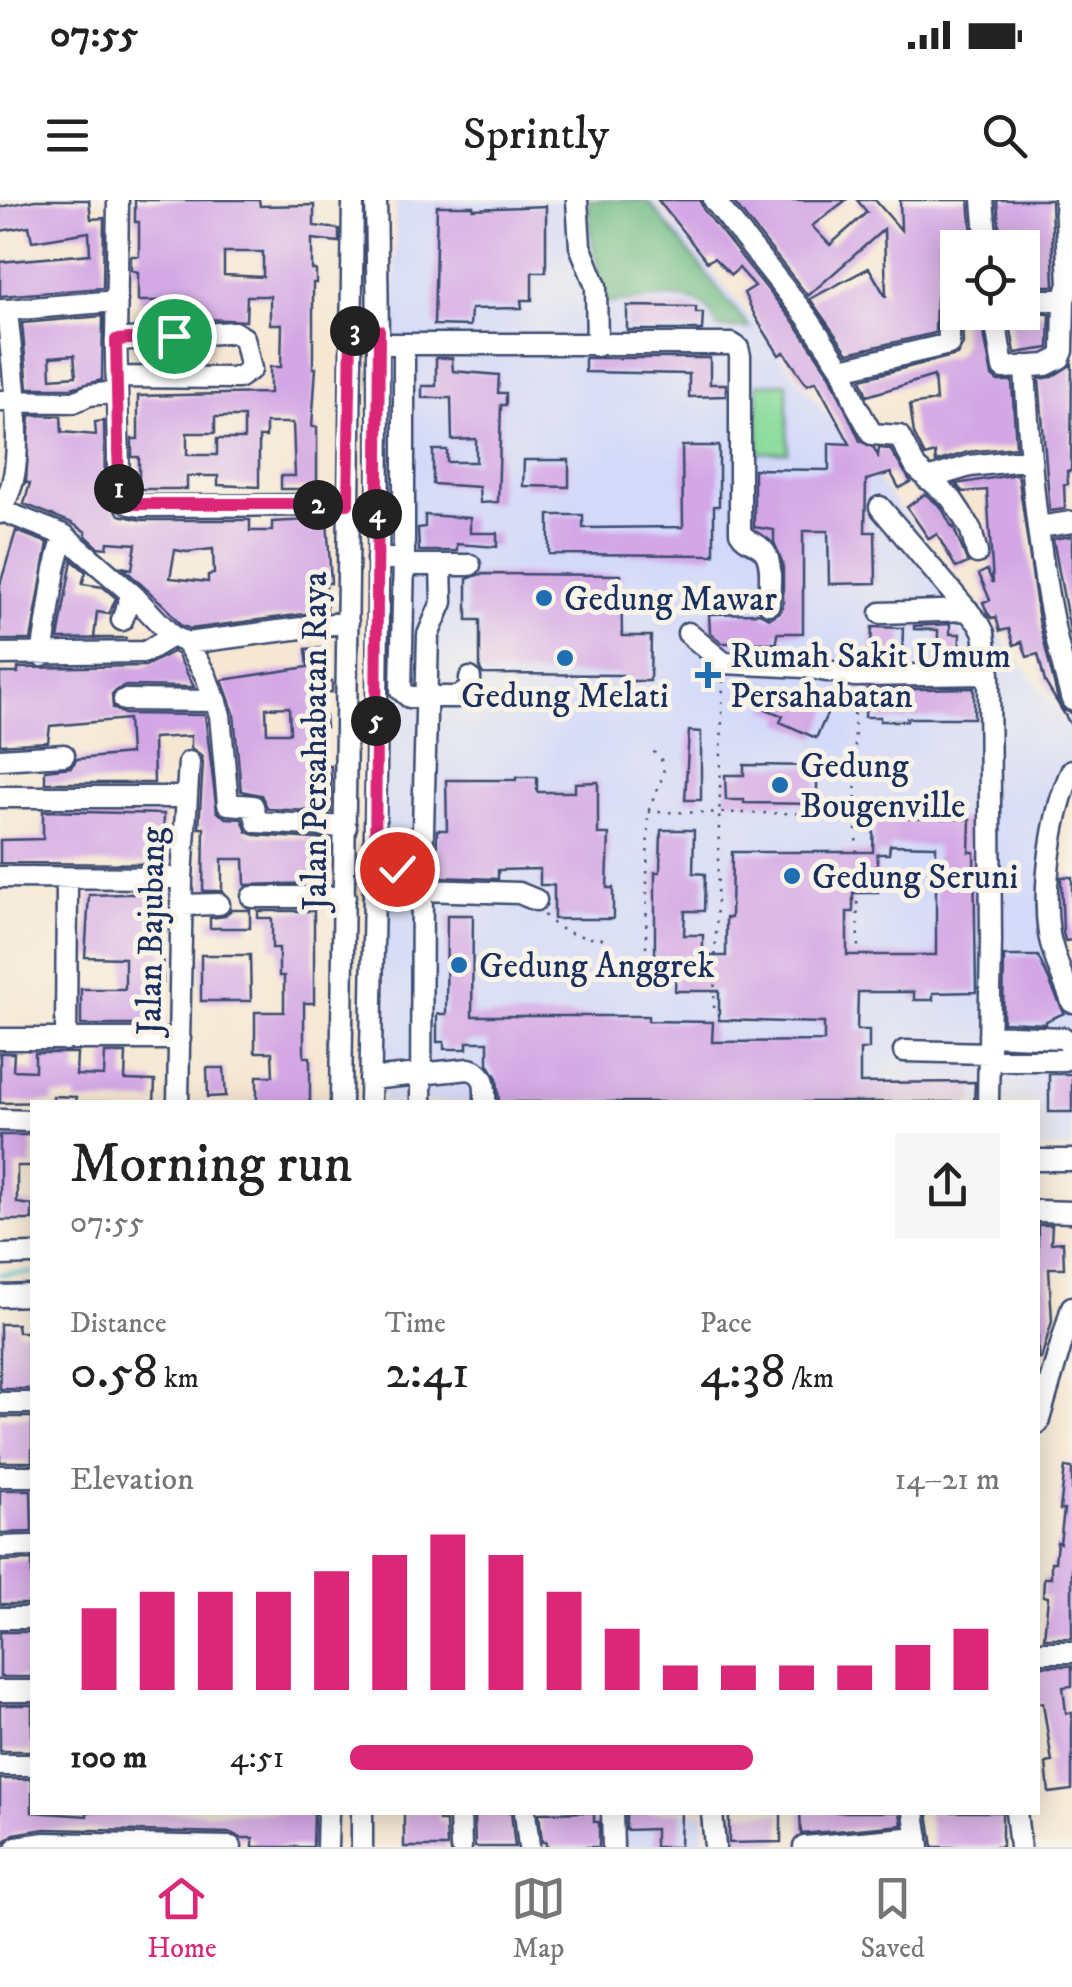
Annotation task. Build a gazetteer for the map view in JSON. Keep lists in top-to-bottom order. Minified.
{"streets":{"street":["Jalan Persahabatan Raya","Jalan Bajubang"]},"places":{"other":["Gedung Mawar","Gedung Melati","Gedung Bougenville","Gedung Seruni","Gedung Anggrek"],"health":["Rumah Sakit Umum Persahabatan"]},"page":{"status":"07:55","header":"Sprintly","pins":["3","1","2","4","5"],"heading":["Morning run","07:55"],"stats":[["Distance","0.58 km"],["Time","2:41"],["Pace","4:38 /km"]],"chart":["Elevation","14–21 m"],"list":[{"name":"100 m","note":"4:51"}],"tabs":["Home","Map","Saved"]}}
